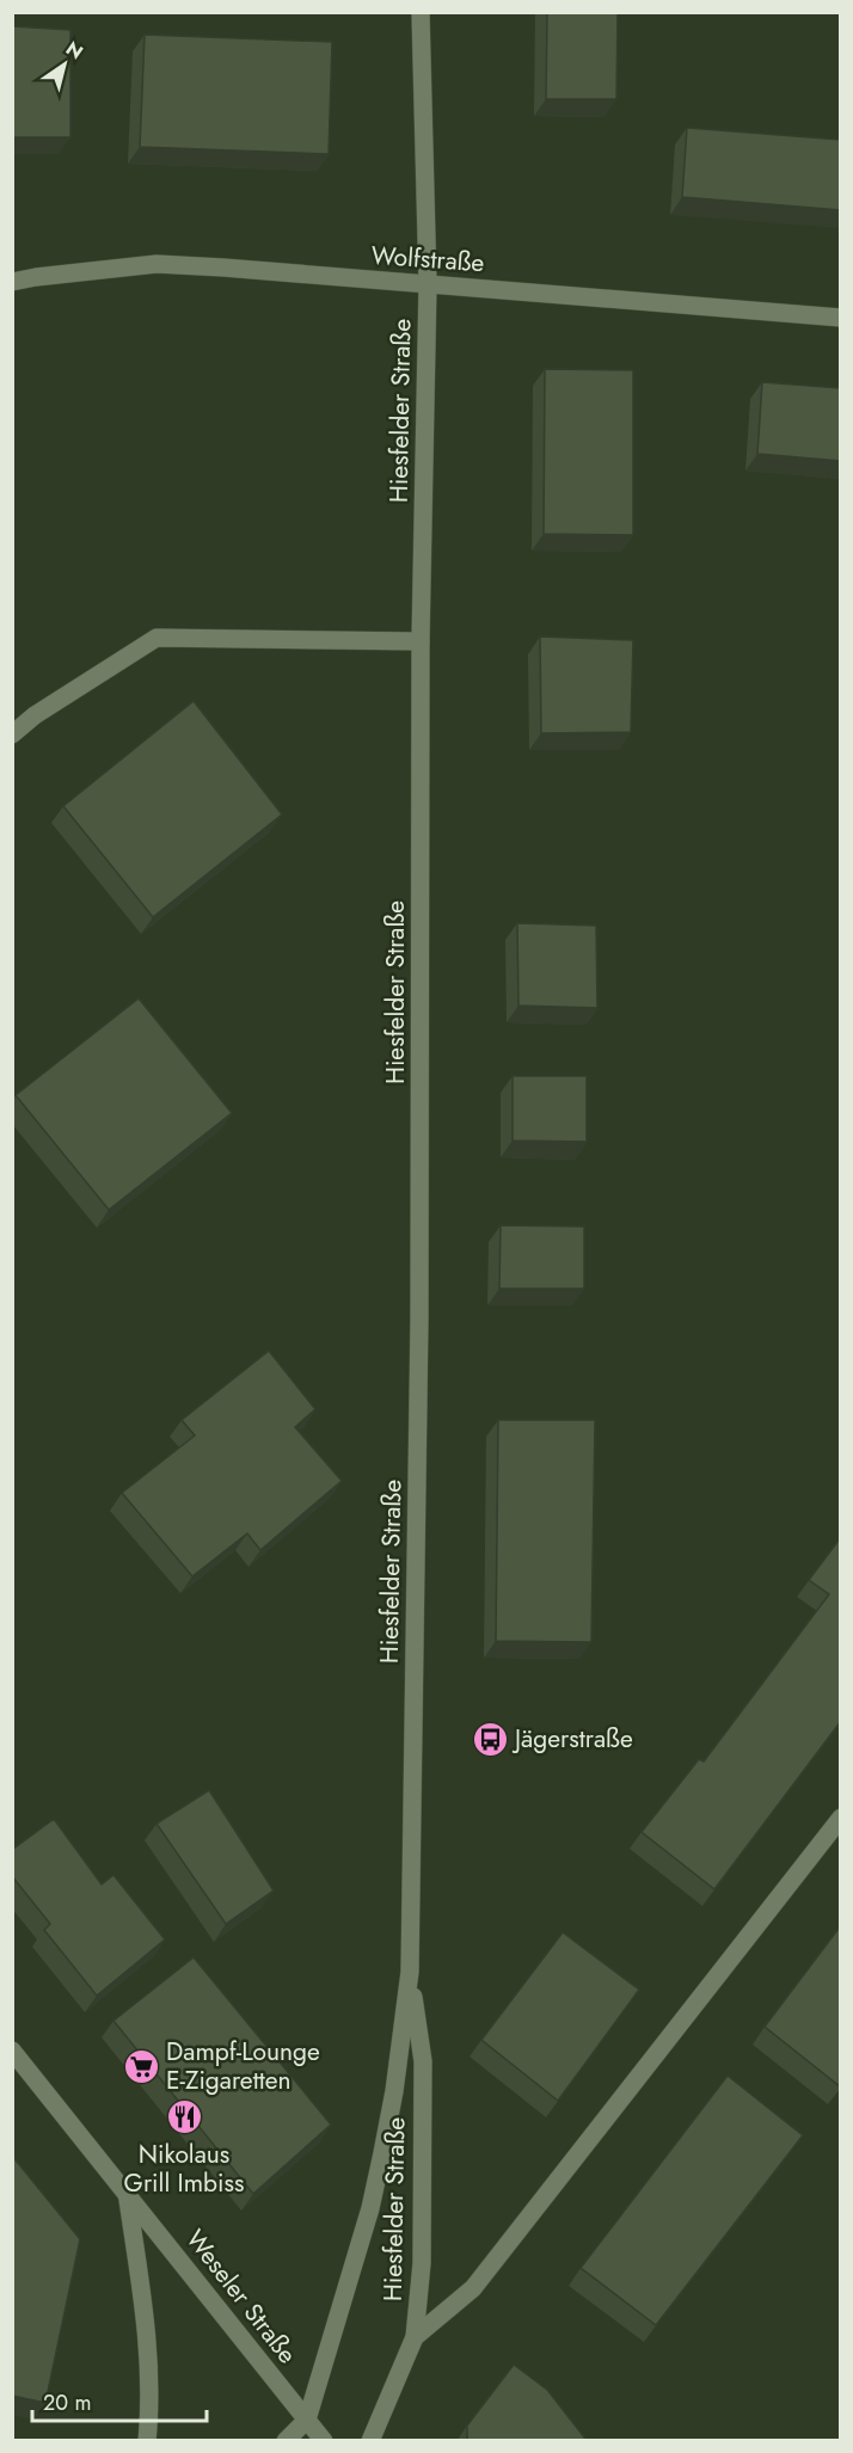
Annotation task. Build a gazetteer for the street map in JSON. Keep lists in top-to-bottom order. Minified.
{"streets":{"street":["Wolfstraße","Hiesfelder Straße","Weseler Straße"]},"crossings":[["Wolfstraße","Hiesfelder Straße"],["Hiesfelder Straße","Weseler Straße"]],"places":{"bus stop":["Jägerstraße"],"supermarket":["Dampf-Lounge E-Zigaretten"],"restaurant":["Nikolaus Grill Imbiss"]},"scale_bar":"20 m","north":"top right"}
